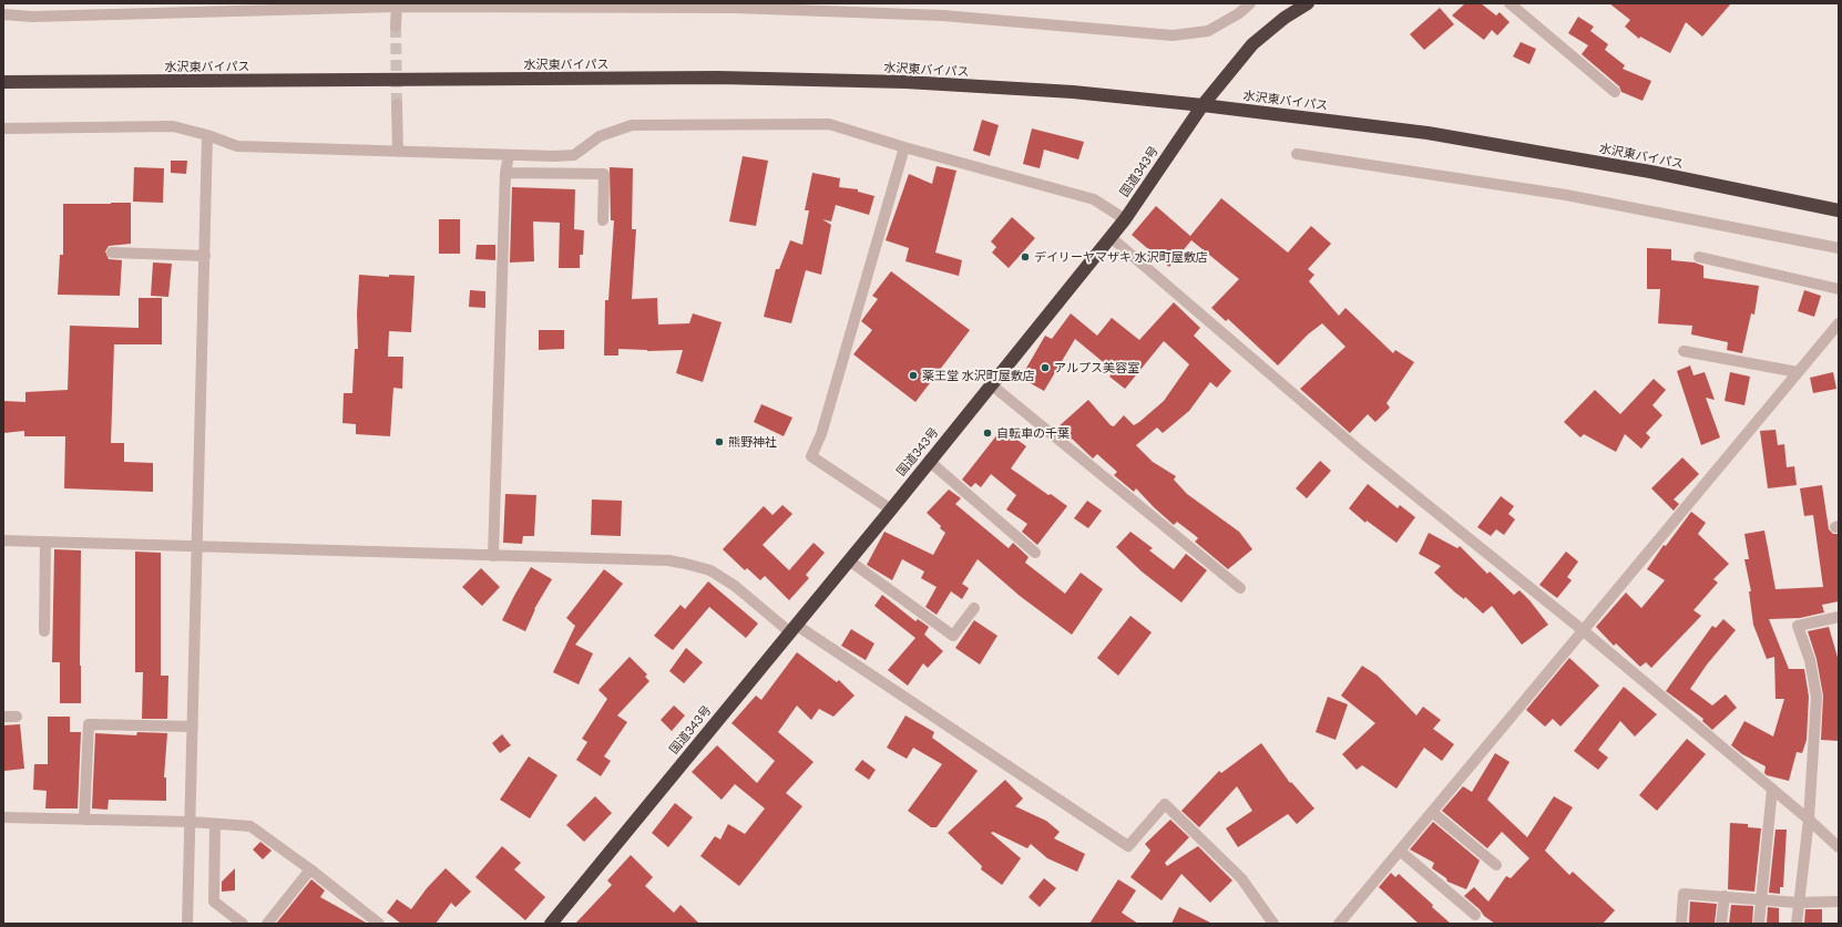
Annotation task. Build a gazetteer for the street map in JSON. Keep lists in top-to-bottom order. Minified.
{"streets":{"highway":["水沢東バイパス","国道343号"]},"crossings":[["水沢東バイパス","国道343号"]],"places":["デイリーヤマザキ 水沢町屋敷店","アルプス美容室","薬王堂 水沢町屋敷店","自転車の千葉","熊野神社"]}
